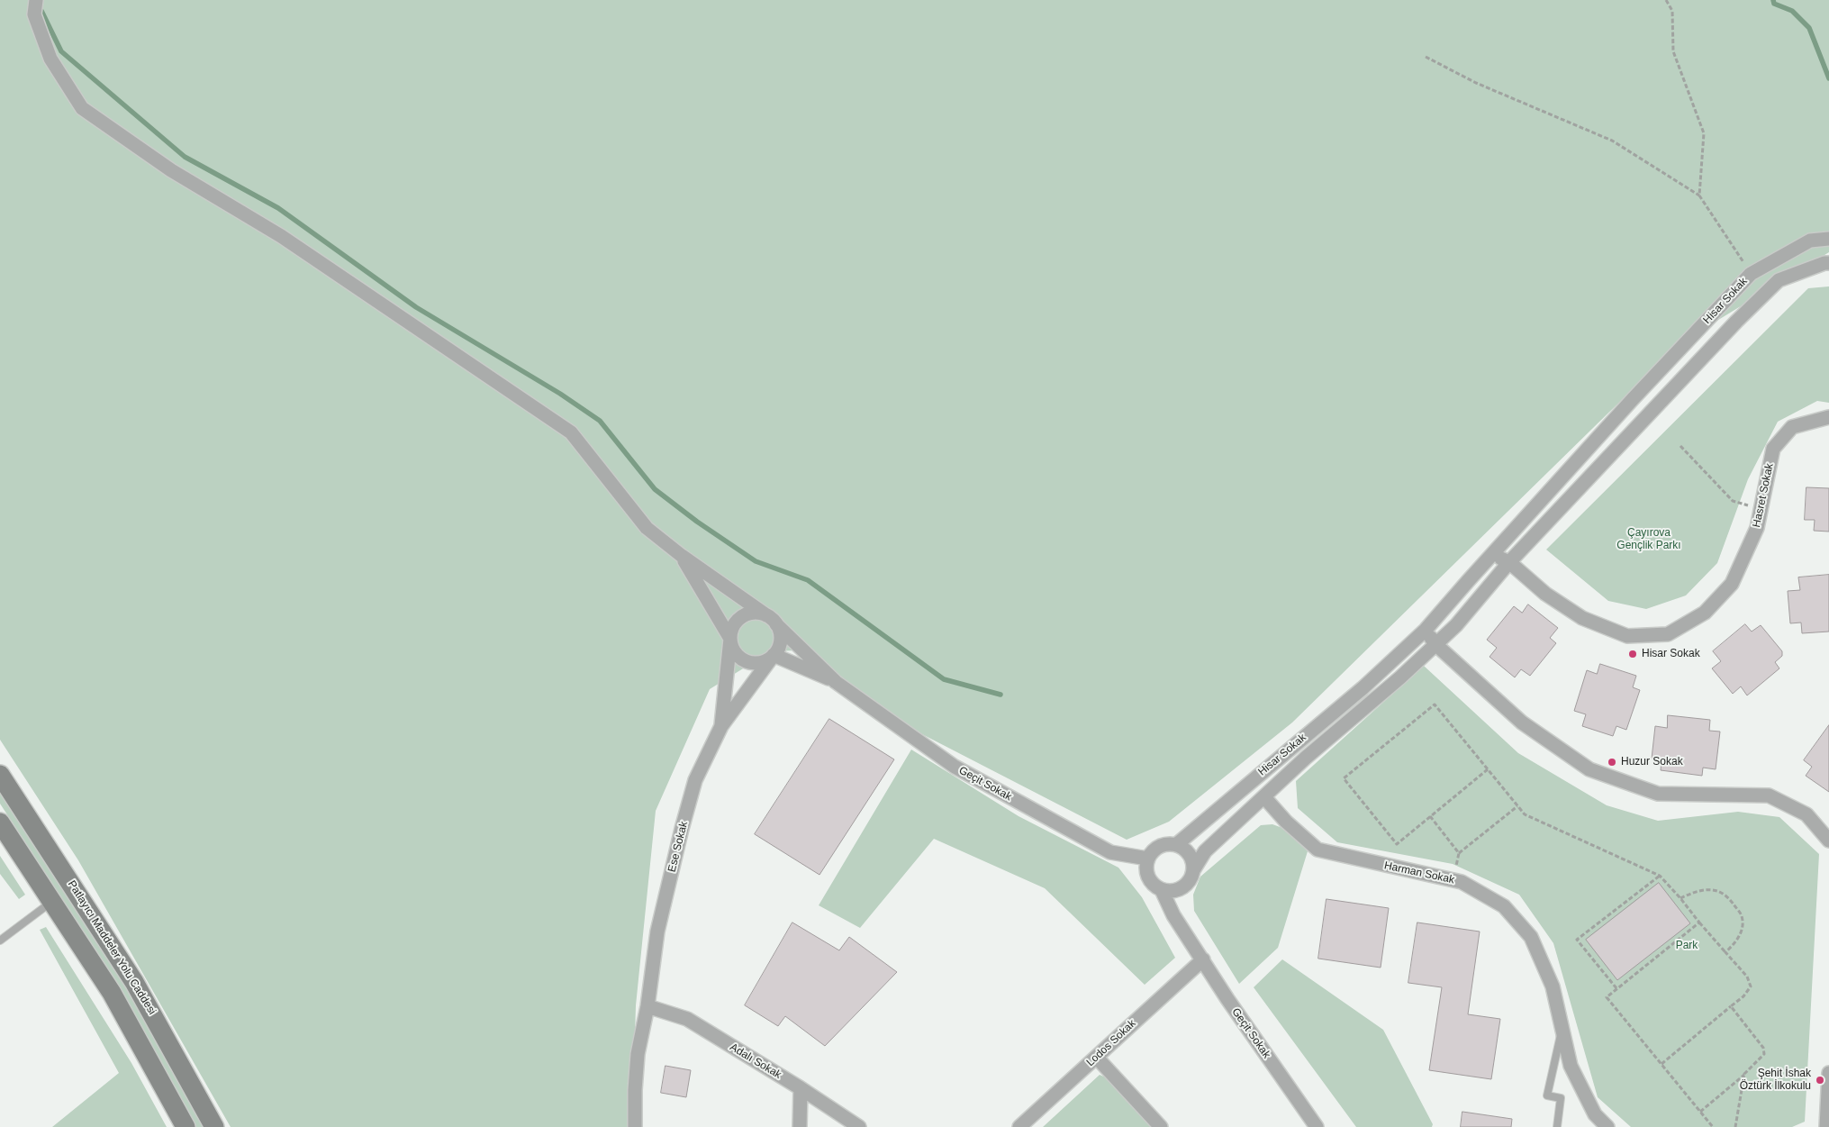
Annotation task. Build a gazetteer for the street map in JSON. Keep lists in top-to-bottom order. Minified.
{"streets":{"main road":["Patlayıcı Maddeler Yolu Caddesi"],"street":["Hisar Sokak","Hasret Sokak","Geçit Sokak","Ese Sokak","Harman Sokak","Lodos Sokak","Adalı Sokak"]},"crossings":[["Hisar Sokak","Hasret Sokak"],["Hisar Sokak","Geçit Sokak"],["Hisar Sokak","Harman Sokak"],["Geçit Sokak","Lodos Sokak"],["Ese Sokak","Adalı Sokak"]],"parks":["Çayırova Gençlik Parkı","Park"],"places":["Hisar Sokak","Huzur Sokak","Şehit İshak Öztürk İlkokulu"]}
